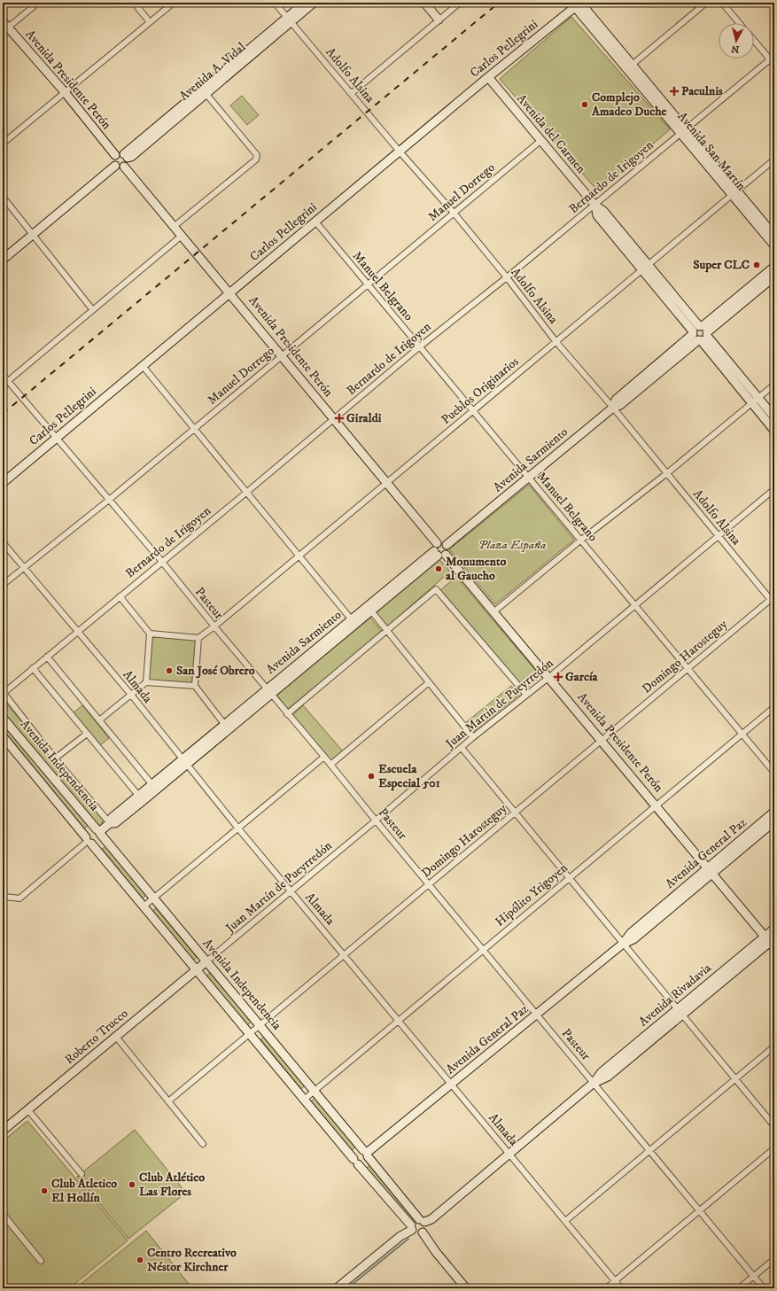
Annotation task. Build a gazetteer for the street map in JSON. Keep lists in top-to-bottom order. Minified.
{"streets":{"main road":["Carlos Pellegrini","Avenida A. Vidal","Avenida Presidente Perón","Avenida del Carmen","Avenida San Martín","Avenida Sarmiento","Avenida Independencia","Avenida General Paz","Avenida Rivadavia","Roberto Trucco"],"street":["Adolfo Alsina","Bernardo de Irigoyen","Manuel Dorrego","Manuel Belgrano","Pueblos Originarios","Pasteur","Domingo Harosteguy","Almada","Juan Martín de Pueyrredón","Hipólito Yrigoyen"]},"crossings":[["Carlos Pellegrini","Adolfo Alsina"],["Carlos Pellegrini","Avenida Presidente Perón"],["Carlos Pellegrini","Avenida del Carmen"],["Carlos Pellegrini","Avenida San Martín"],["Carlos Pellegrini","Manuel Belgrano"],["Carlos Pellegrini","Pasteur"],["Avenida A. Vidal","Adolfo Alsina"],["Avenida A. Vidal","Avenida Presidente Perón"],["Adolfo Alsina","Bernardo de Irigoyen"],["Adolfo Alsina","Manuel Dorrego"],["Adolfo Alsina","Pueblos Originarios"],["Adolfo Alsina","Avenida Sarmiento"],["Adolfo Alsina","Domingo Harosteguy"],["Adolfo Alsina","Juan Martín de Pueyrredón"],["Avenida Presidente Perón","Bernardo de Irigoyen"],["Avenida Presidente Perón","Manuel Dorrego"],["Avenida Presidente Perón","Pueblos Originarios"],["Avenida Presidente Perón","Avenida Sarmiento"],["Avenida Presidente Perón","Domingo Harosteguy"],["Avenida Presidente Perón","Juan Martín de Pueyrredón"],["Avenida Presidente Perón","Avenida General Paz"],["Avenida Presidente Perón","Hipólito Yrigoyen"],["Avenida Presidente Perón","Avenida Rivadavia"],["Avenida del Carmen","Bernardo de Irigoyen"],["Avenida del Carmen","Manuel Dorrego"],["Avenida del Carmen","Pueblos Originarios"],["Avenida del Carmen","Avenida Sarmiento"],["Avenida San Martín","Bernardo de Irigoyen"],["Avenida San Martín","Pueblos Originarios"],["Bernardo de Irigoyen","Manuel Belgrano"],["Bernardo de Irigoyen","Pasteur"],["Bernardo de Irigoyen","Almada"],["Manuel Dorrego","Manuel Belgrano"],["Manuel Dorrego","Pasteur"],["Manuel Dorrego","Almada"],["Manuel Belgrano","Pueblos Originarios"],["Manuel Belgrano","Avenida Sarmiento"],["Manuel Belgrano","Domingo Harosteguy"],["Manuel Belgrano","Juan Martín de Pueyrredón"],["Manuel Belgrano","Hipólito Yrigoyen"],["Pueblos Originarios","Pasteur"],["Avenida Sarmiento","Pasteur"],["Avenida Sarmiento","Almada"],["Avenida Sarmiento","Avenida Independencia"],["Pasteur","Domingo Harosteguy"],["Pasteur","Juan Martín de Pueyrredón"],["Pasteur","Avenida General Paz"],["Pasteur","Hipólito Yrigoyen"],["Pasteur","Avenida Rivadavia"],["Domingo Harosteguy","Almada"],["Domingo Harosteguy","Avenida Independencia"],["Almada","Juan Martín de Pueyrredón"],["Almada","Avenida General Paz"],["Almada","Hipólito Yrigoyen"],["Almada","Avenida Rivadavia"],["Juan Martín de Pueyrredón","Avenida Independencia"],["Juan Martín de Pueyrredón","Roberto Trucco"],["Avenida Independencia","Avenida General Paz"],["Avenida Independencia","Hipólito Yrigoyen"],["Avenida Independencia","Avenida Rivadavia"],["Avenida Independencia","Roberto Trucco"]],"parks":["Plaza España"],"places":{"health":["Paculnis","Giraldi","García"],"other":["Complejo Amadeo Duche","Super CLC","Monumento al Gaucho","San José Obrero","Escuela Especial 501","Club Atlético Las Flores","Club Atletico El Hollín","Centro Recreativo Néstor Kirchner"]},"north":"bottom"}
